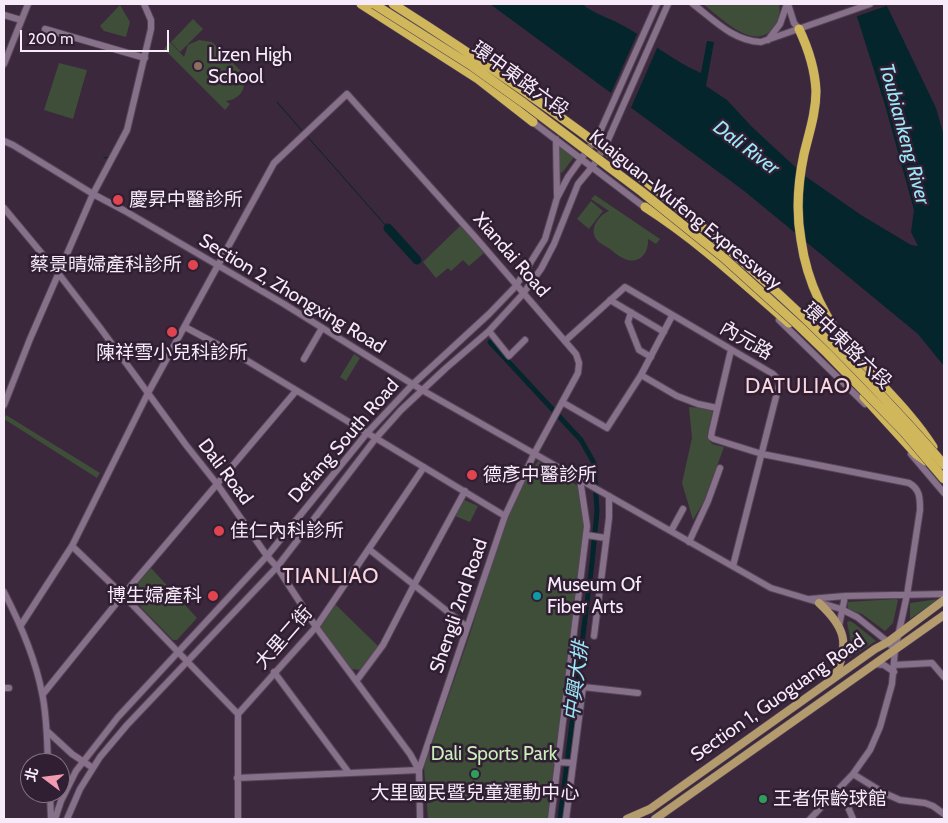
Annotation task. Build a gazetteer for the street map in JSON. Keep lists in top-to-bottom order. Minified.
{"streets":{"highway":["Kuaiguan-Wufeng Expressway"],"main road":["Section 1, Guoguang Road"],"street":["環中東路六段","Xiandai Road","Section 2, Zhongxing Road","內元路","Defang South Road","Dali Road","Shengli 2nd Road","大里二街"]},"crossings":[["環中東路六段","Defang South Road"],["Xiandai Road","Section 2, Zhongxing Road"],["Xiandai Road","內元路"],["Xiandai Road","Defang South Road"],["Xiandai Road","Shengli 2nd Road"],["Section 2, Zhongxing Road","Defang South Road"],["Section 2, Zhongxing Road","Shengli 2nd Road"],["Defang South Road","Dali Road"],["Dali Road","Shengli 2nd Road"],["Dali Road","大里二街"]],"districts":["DATULIAO","TIANLIAO"],"water":["Toubiankeng River","Dali River","中興大排"],"parks":["Dali Sports Park"],"places":["Lizen High School","慶昇中醫診所","蔡景晴婦產科診所","陳祥雪小兒科診所","德彥中醫診所","佳仁內科診所","博生婦產科","Museum Of Fiber Arts","大里國民暨兒童運動中心","王者保齡球館"],"scale_bar":"200 m","north":"left"}
